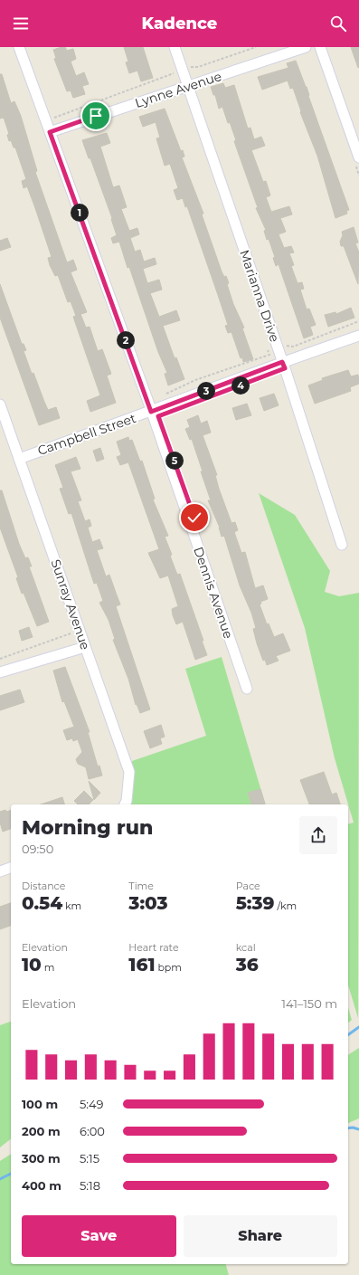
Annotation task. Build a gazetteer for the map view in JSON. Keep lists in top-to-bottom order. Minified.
{"streets":{"street":["Lynne Avenue","Marianna Drive","Campbell Street","Dennis Avenue","Sunray Avenue"]},"crossings":[["Lynne Avenue","Marianna Drive"],["Lynne Avenue","Dennis Avenue"],["Marianna Drive","Campbell Street"],["Campbell Street","Dennis Avenue"],["Campbell Street","Sunray Avenue"]],"page":{"header":"Kadence","pins":["1","2","4","3","5"],"heading":["Morning run","09:50"],"stats":[["Distance","0.54 km"],["Time","3:03"],["Pace","5:39 /km"],["Elevation","10 m"],["Heart rate","161 bpm"],["kcal","36"]],"chart":["Elevation","141–150 m"],"list":[{"name":"100 m","note":"5:49"},{"name":"200 m","note":"6:00"},{"name":"300 m","note":"5:15"},{"name":"400 m","note":"5:18"}],"buttons":["Save","Share"]}}
